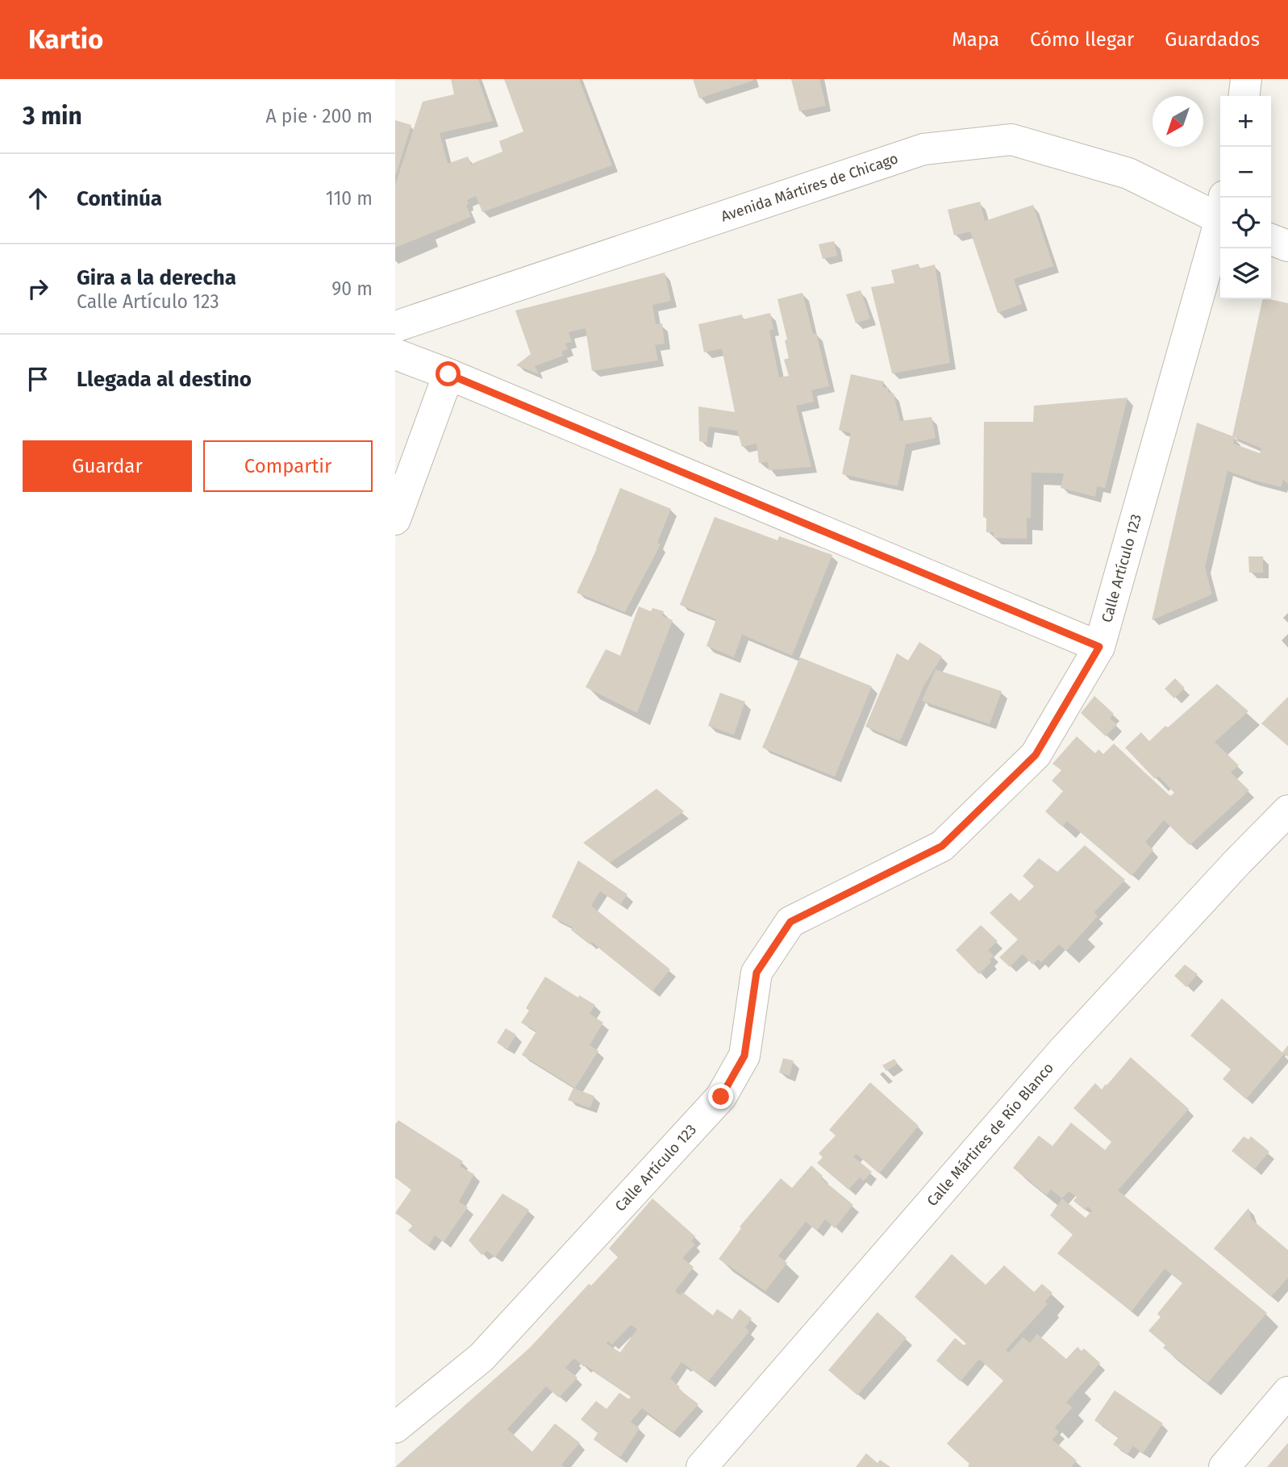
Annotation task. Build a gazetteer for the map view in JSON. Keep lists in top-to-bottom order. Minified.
{"streets":{"street":["Avenida Mártires de Chicago","Calle Artículo 123","Calle Mártires de Río Blanco"]},"north":"bottom left","page":{"header":"Kartio","nav":["Mapa","Cómo llegar","Guardados"],"heading":["3 min","A pie · 200 m"],"map_buttons":["+","−"],"list":[["Continúa","110 m"],["Gira a la derecha","Calle Artículo 123","90 m"],"Llegada al destino"],"buttons":["Guardar","Compartir"]}}
